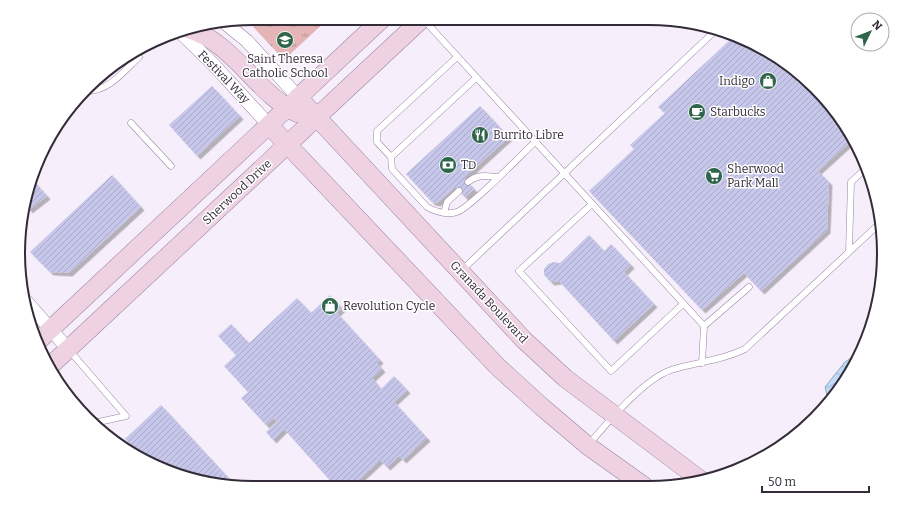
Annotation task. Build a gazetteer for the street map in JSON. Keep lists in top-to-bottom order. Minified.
{"streets":{"main road":["Sherwood Drive","Granada Boulevard"],"street":["Festival Way"]},"crossings":[["Sherwood Drive","Granada Boulevard"]],"places":{"school or university":["Saint Theresa Catholic School"],"shop":["Indigo","Revolution Cycle"],"cafe":["Starbucks"],"restaurant":["Burrito Libre"],"bank":["TD"],"supermarket":["Sherwood Park Mall"]},"scale_bar":"50 m","north":"top right"}
